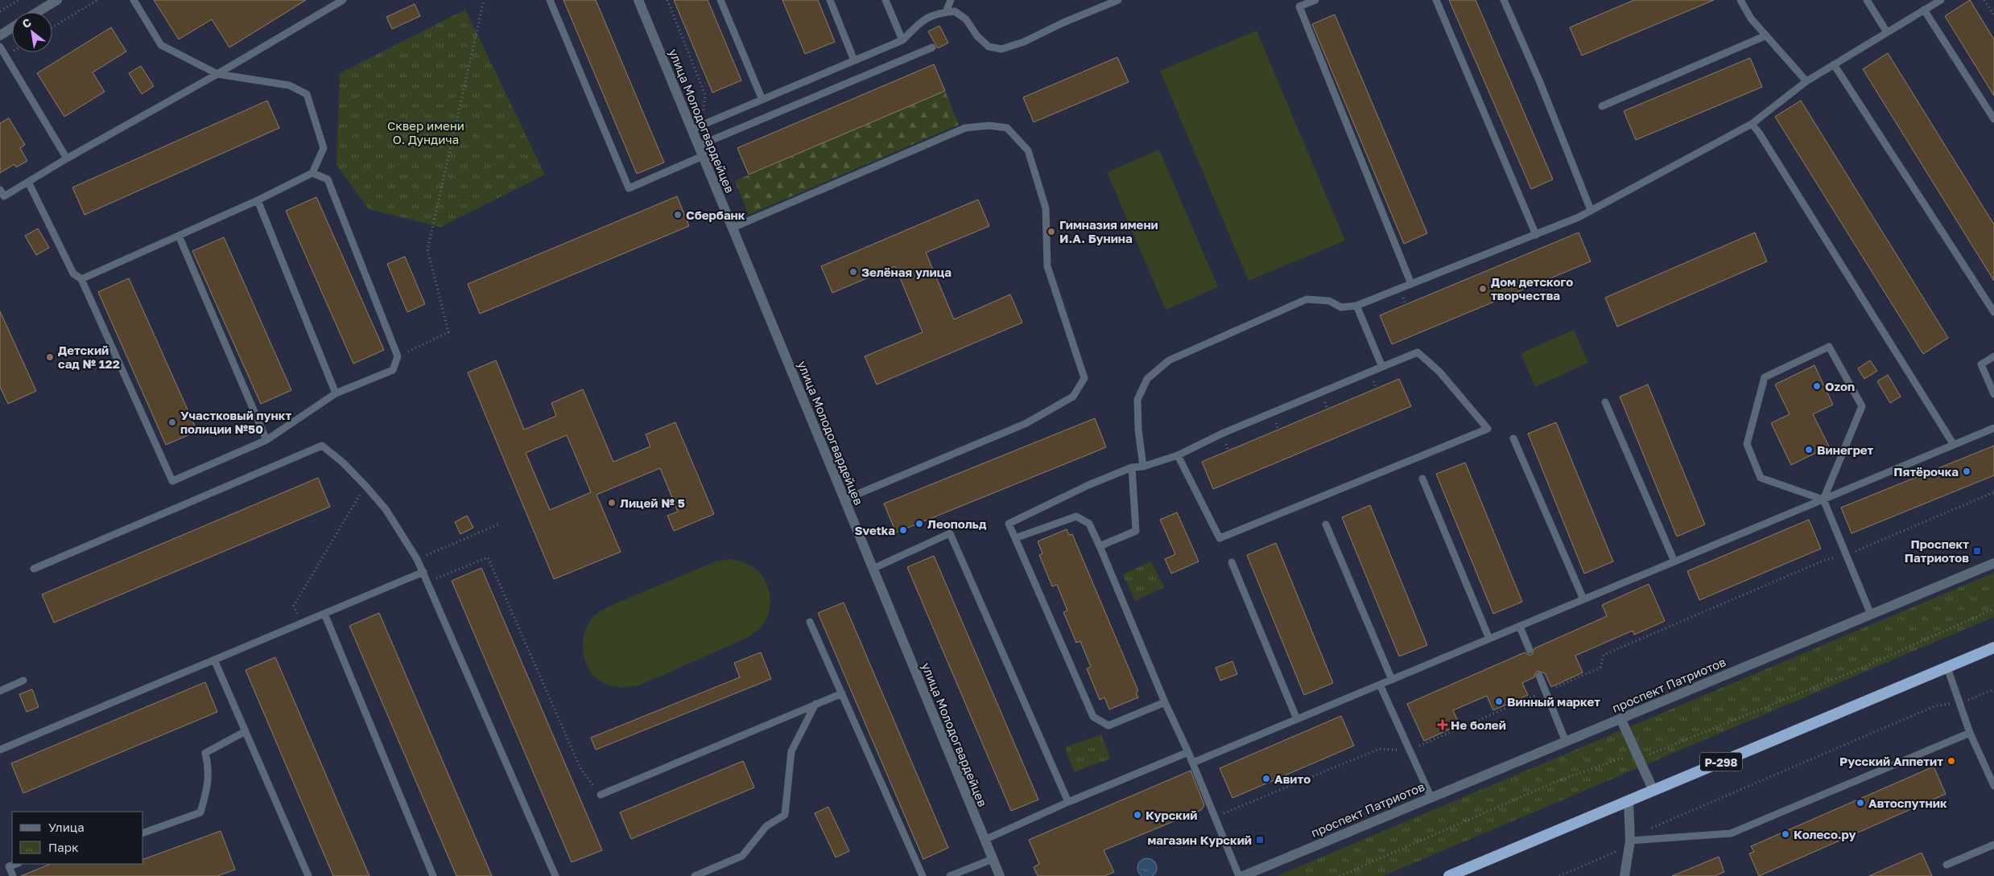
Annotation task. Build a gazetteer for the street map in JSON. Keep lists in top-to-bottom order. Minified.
{"streets":{"highway":["Р-298"],"street":["улица Молодогвардейцев","проспект Патриотов"]},"parks":["Сквер имени О. Дундича"],"places":{"other":["Сбербанк","Гимназия имени И.А. Бунина","Зелёная улица","Дом детского творчества","Детский сад № 122","Ozon","Участковый пункт полиции №50","Винегрет","Пятёрочка","Лицей № 5","Леопольд","Svetka","Винный маркет","Русский Аппетит","Авито","Автоспутник","Курский","Колесо.ру"],"transit":["Проспект Патриотов","магазин Курский"],"health":["Не болей"]},"legend":["Улица","Парк"],"north":"top left"}
